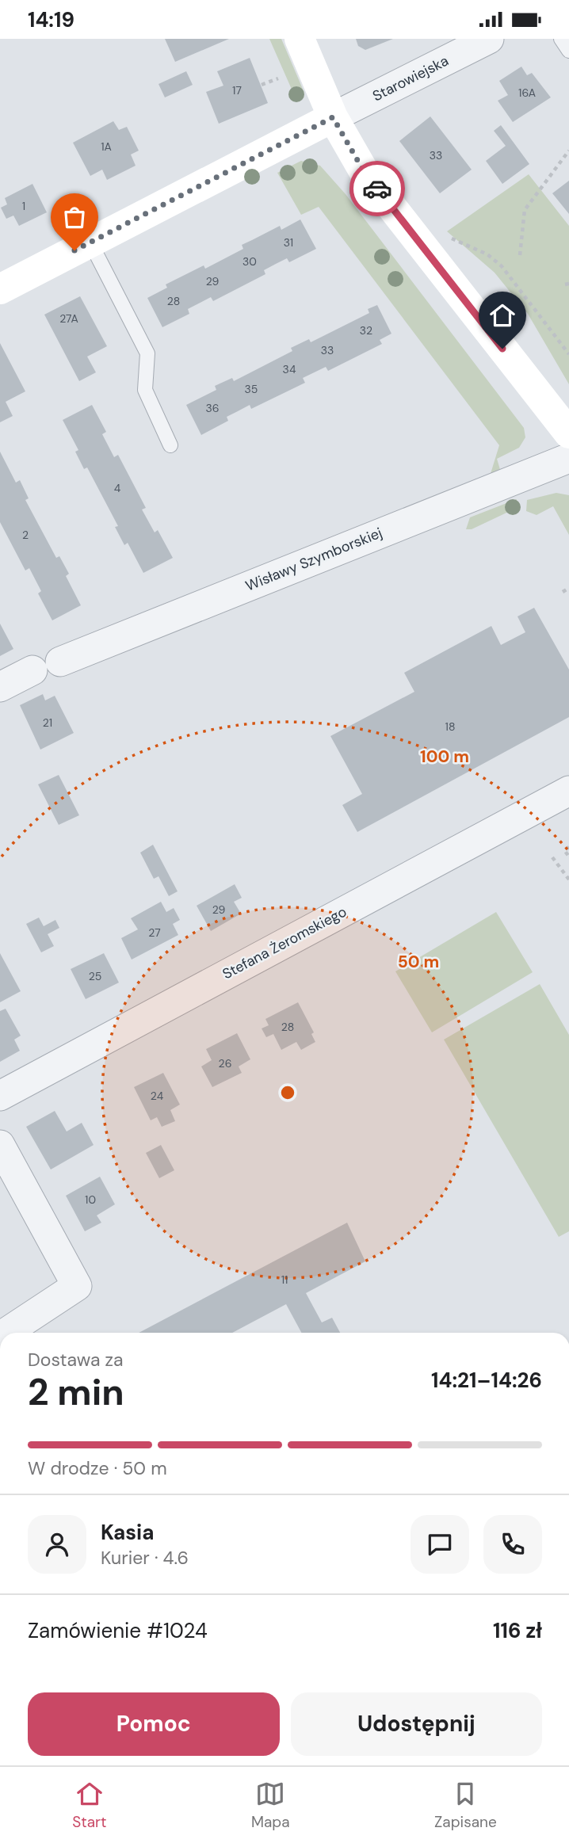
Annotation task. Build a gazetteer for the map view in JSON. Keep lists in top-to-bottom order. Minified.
{"streets":{"street":["Starowiejska","Wisławy Szymborskiej","Stefana Żeromskiego"]},"house_numbers":["17","16A","1A","33","1","31","30","29","28","27A","32","33","34","35","36","4","2","21","18","29","27","25","28","26","24","10","11"],"page":{"status":"14:19","heading":["2 min","Dostawa za","14:21–14:26"],"panel":["Kasia","Kurier · 4.6","Zamówienie #1024","116 zł"],"bar":"W drodze · 50 m","buttons":["Pomoc","Udostępnij"],"tabs":["Start","Mapa","Zapisane"]},"rings":["100 m","50 m"]}
